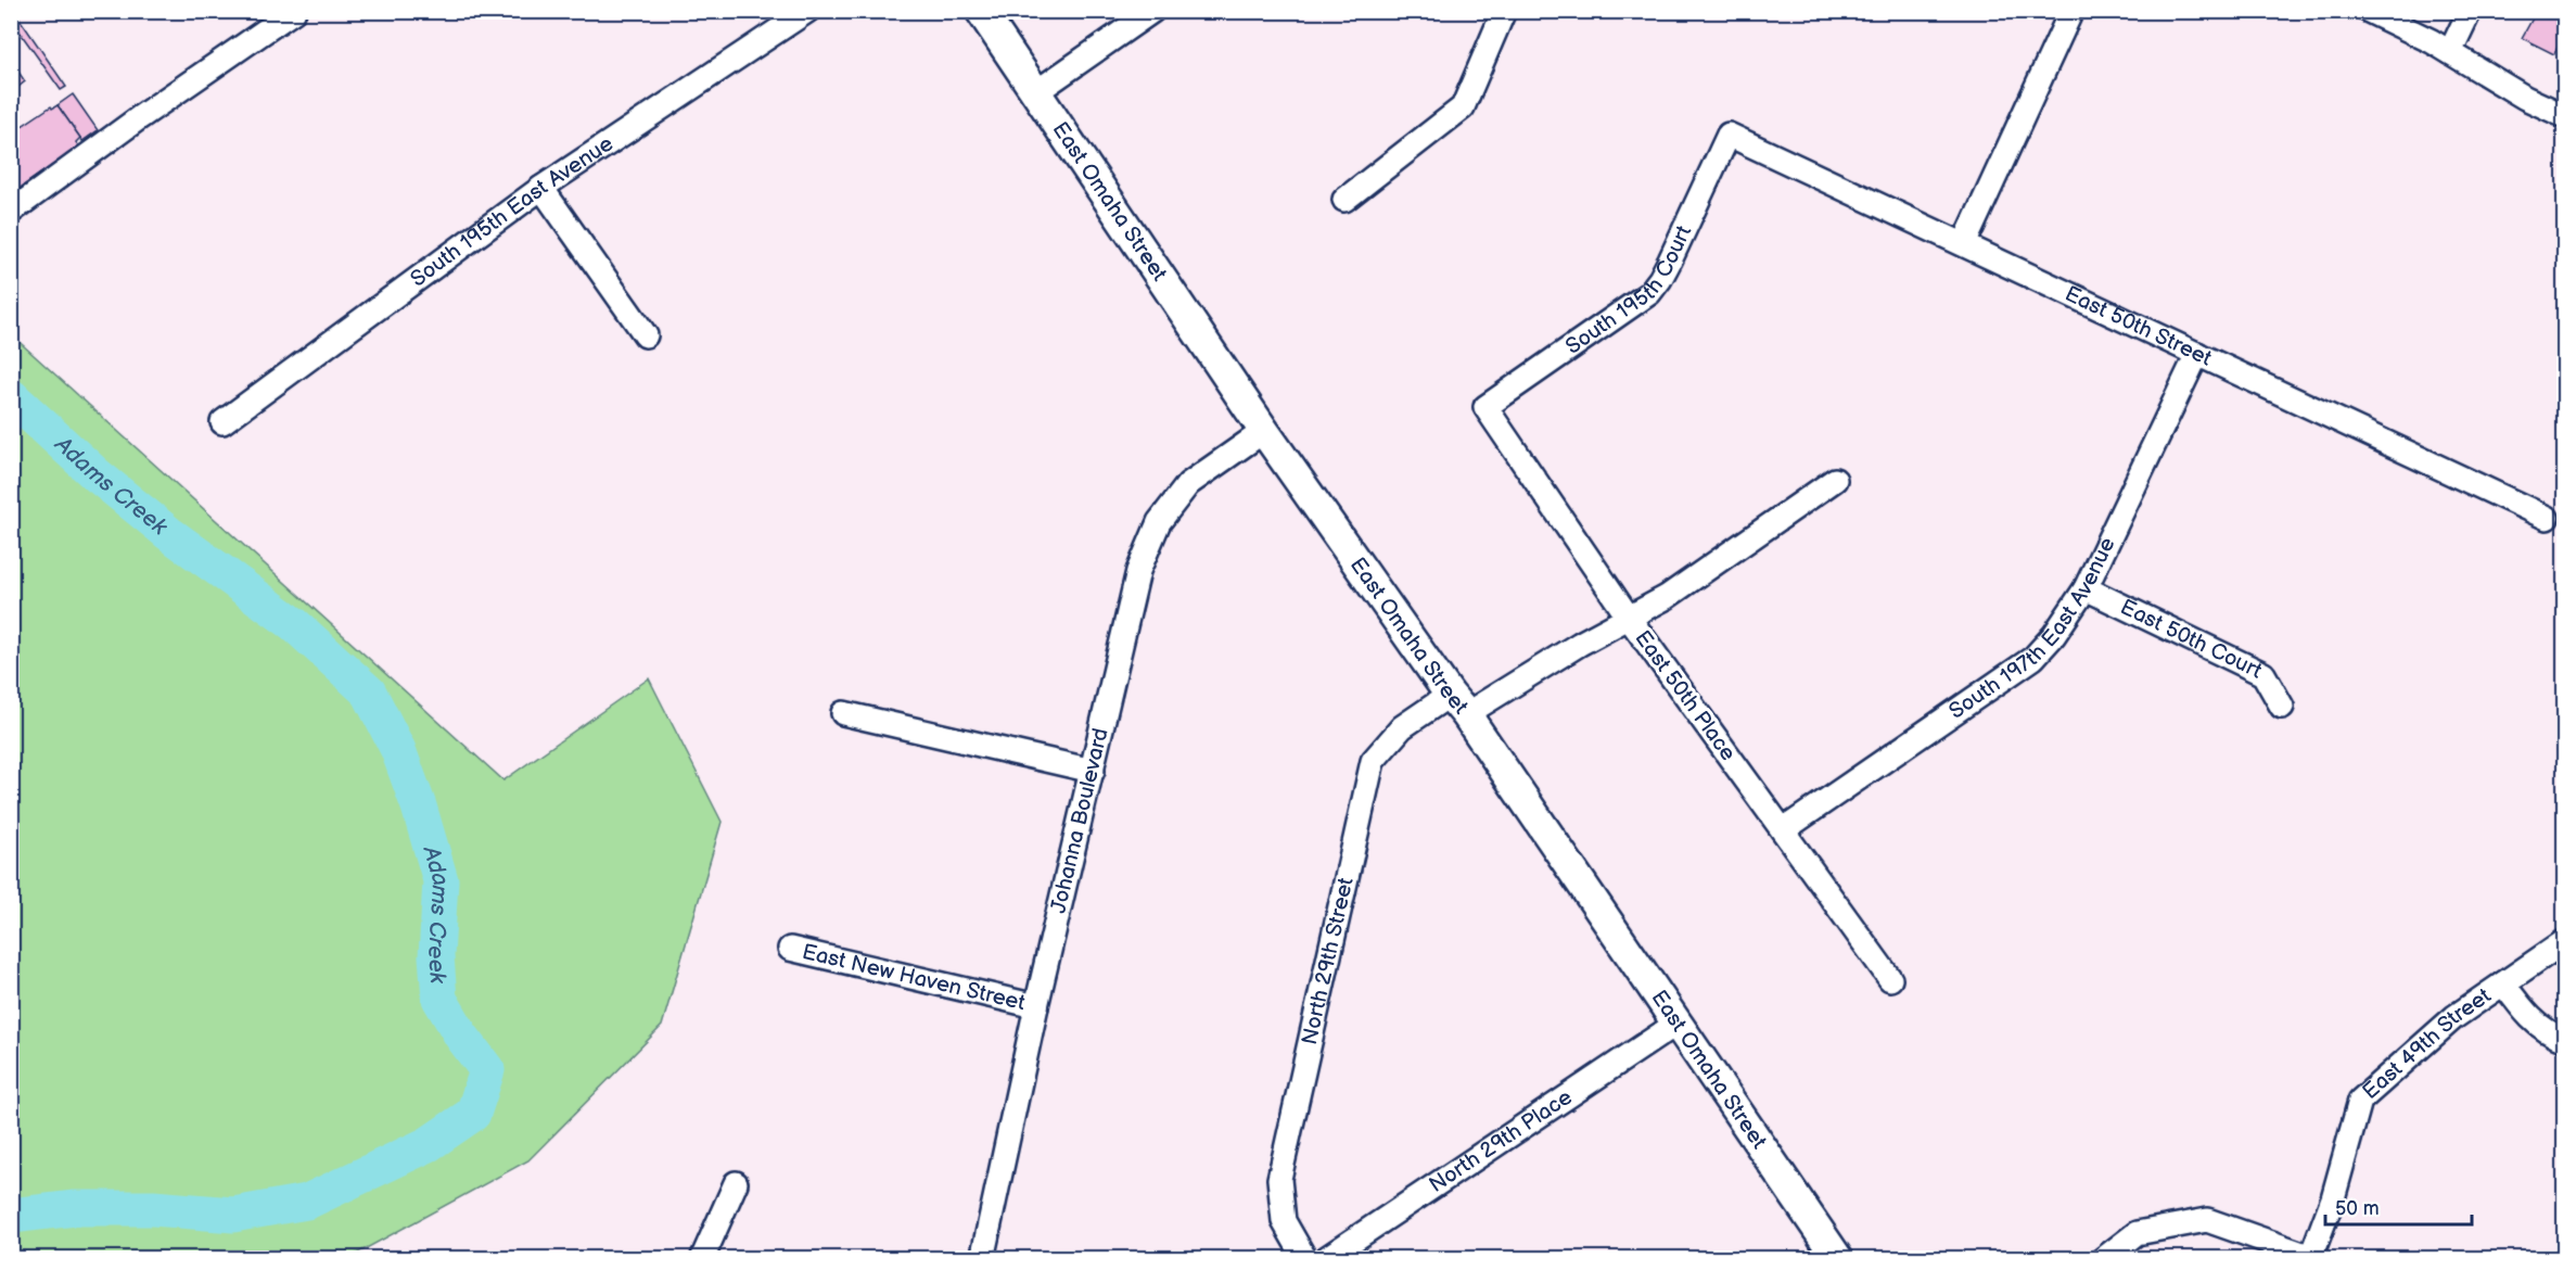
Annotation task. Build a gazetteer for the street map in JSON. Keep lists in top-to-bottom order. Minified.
{"streets":{"street":["East Omaha Street","South 195th East Avenue","South 195th Court","East 50th Street","South 197th East Avenue","East 50th Court","East 50th Place","Johanna Boulevard","North 29th Street","East New Haven Street","East 49th Street","North 29th Place"]},"crossings":[["East Omaha Street","Johanna Boulevard"],["East Omaha Street","North 29th Street"],["East Omaha Street","North 29th Place"],["South 195th Court","East 50th Street"],["South 195th Court","East 50th Place"],["East 50th Street","South 197th East Avenue"],["South 197th East Avenue","East 50th Court"],["South 197th East Avenue","East 50th Place"],["East 50th Place","North 29th Street"],["Johanna Boulevard","East New Haven Street"]],"water":["Adams Creek"],"scale_bar":"50 m"}
